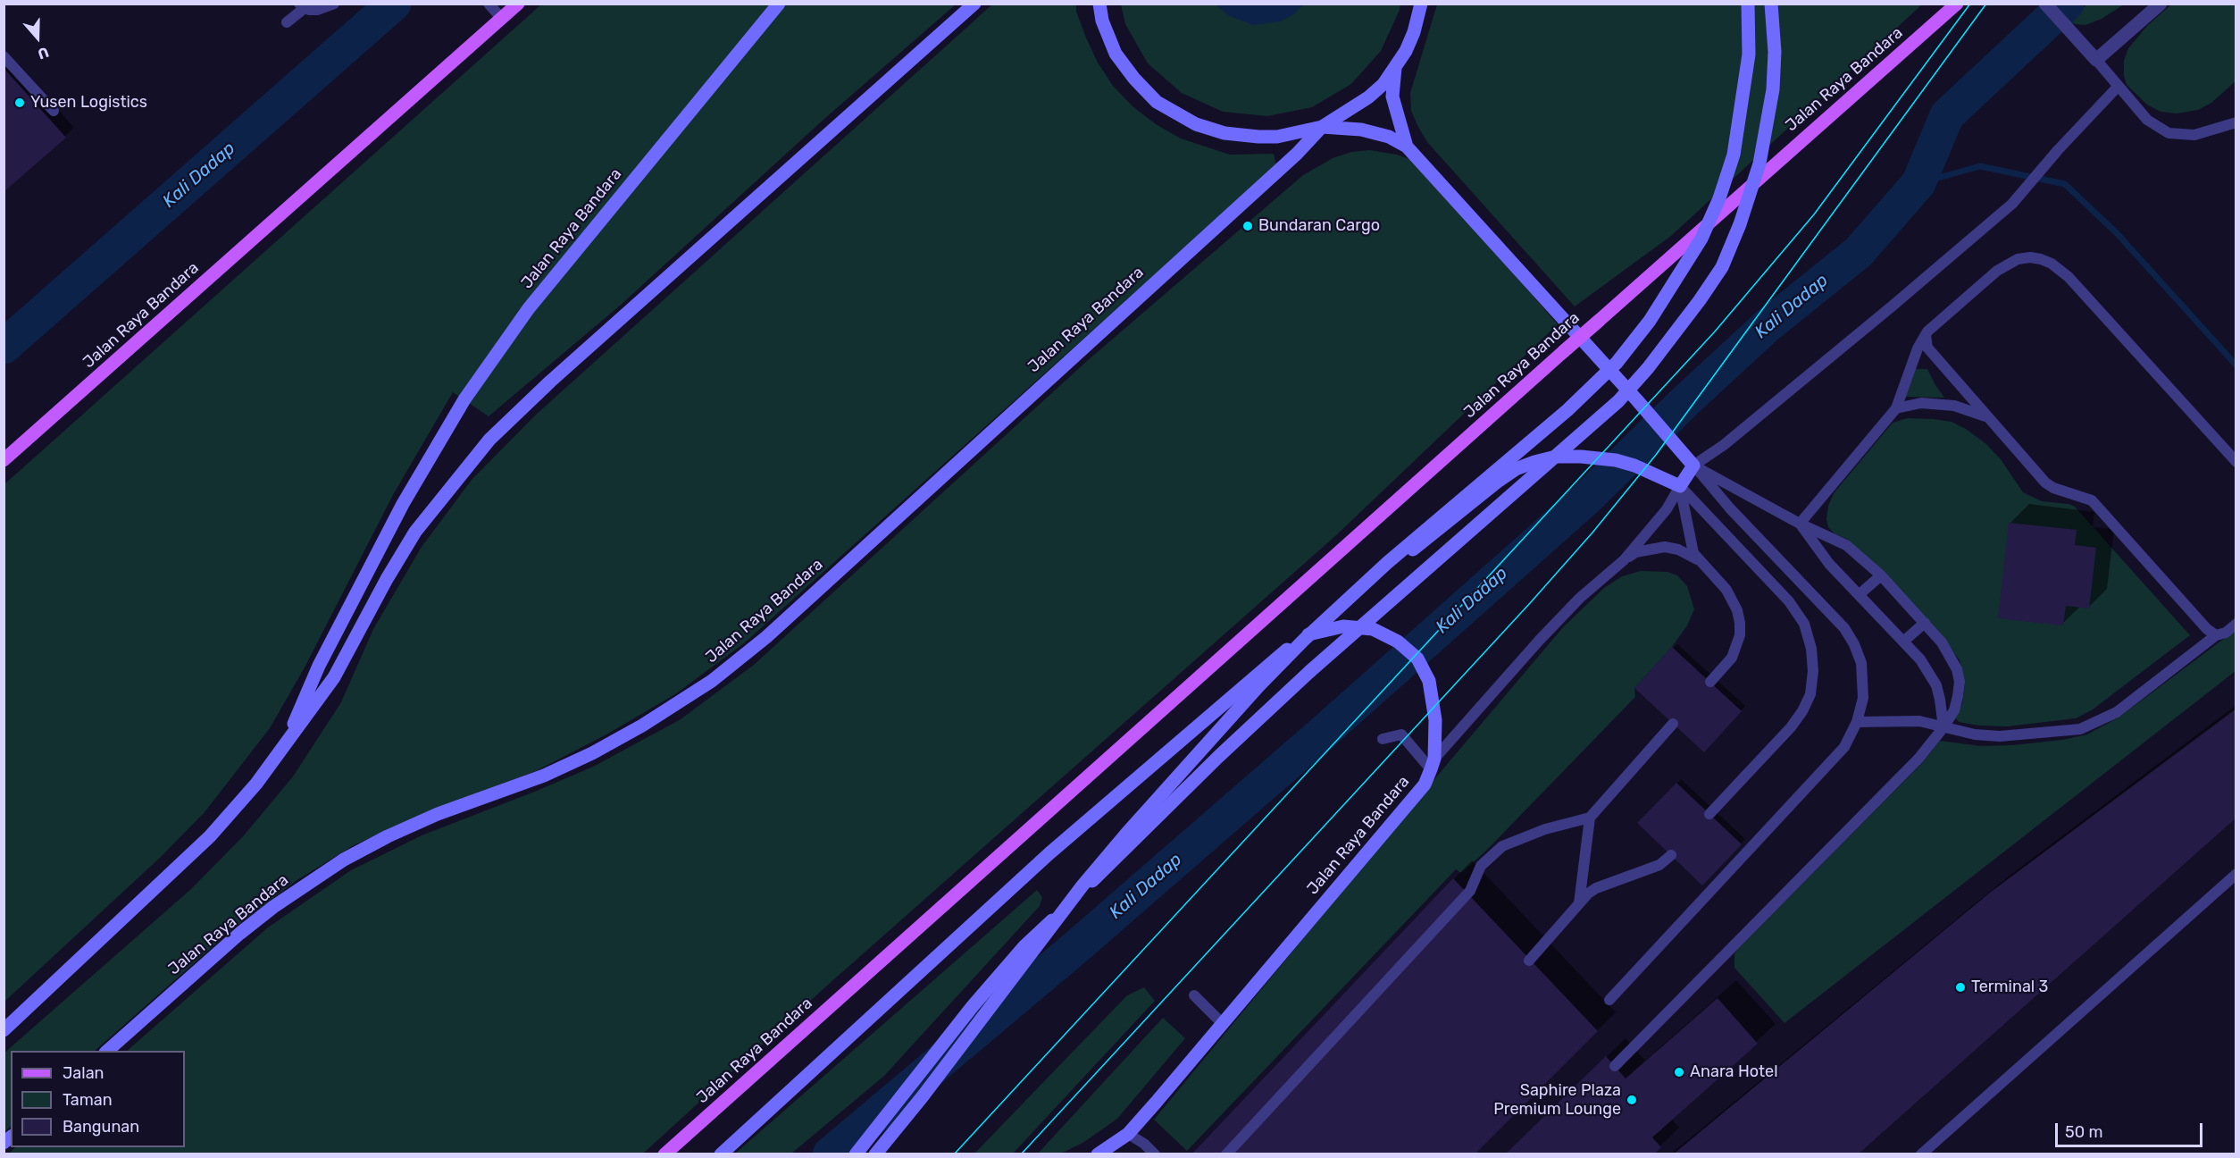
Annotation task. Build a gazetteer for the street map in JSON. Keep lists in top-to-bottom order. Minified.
{"streets":{"main road":["Jalan Raya Bandara"]},"water":["Kali Dadap"],"places":["Yusen Logistics","Bundaran Cargo","Terminal 3","Anara Hotel","Saphire Plaza Premium Lounge"],"legend":["Jalan","Taman","Bangunan"],"scale_bar":"50 m","north":"bottom"}
